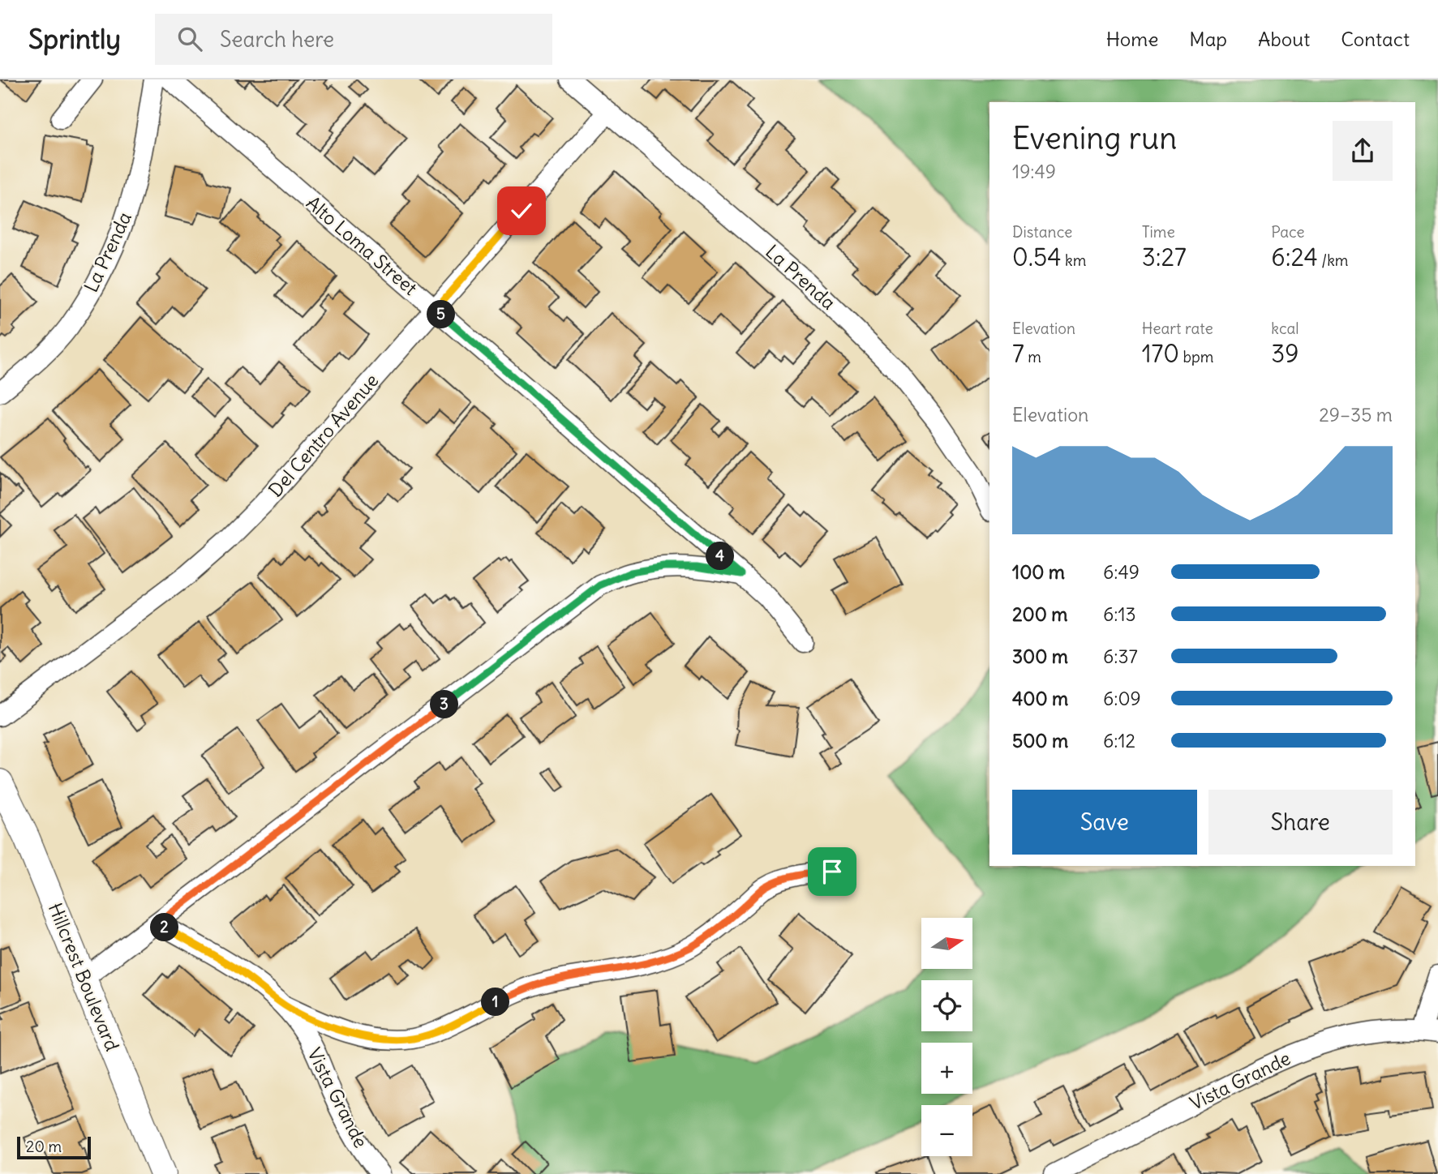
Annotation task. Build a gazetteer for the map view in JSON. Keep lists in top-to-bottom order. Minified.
{"streets":{"street":["Alto Loma Street","La Prenda","Del Centro Avenue","Hillcrest Boulevard","Vista Grande"]},"crossings":[["Alto Loma Street","Del Centro Avenue"],["La Prenda","Del Centro Avenue"]],"scale_bar":"20 m","north":"right","page":{"header":"Sprintly","search":"Search here","nav":["Home","Map","About","Contact"],"heading":["Evening run","19:49"],"stats":[["Distance","0.54 km"],["Time","3:27"],["Pace","6:24 /km"],["Elevation","7 m"],["Heart rate","170 bpm"],["kcal","39"]],"pins":["5","4","3","2","1"],"chart":["Elevation","29–35 m"],"list":[{"name":"100 m","note":"6:49"},{"name":"200 m","note":"6:13"},{"name":"300 m","note":"6:37"},{"name":"400 m","note":"6:09"},{"name":"500 m","note":"6:12"}],"buttons":["Save","Share"],"map_buttons":["+","−"],"scale":"20 m"}}
